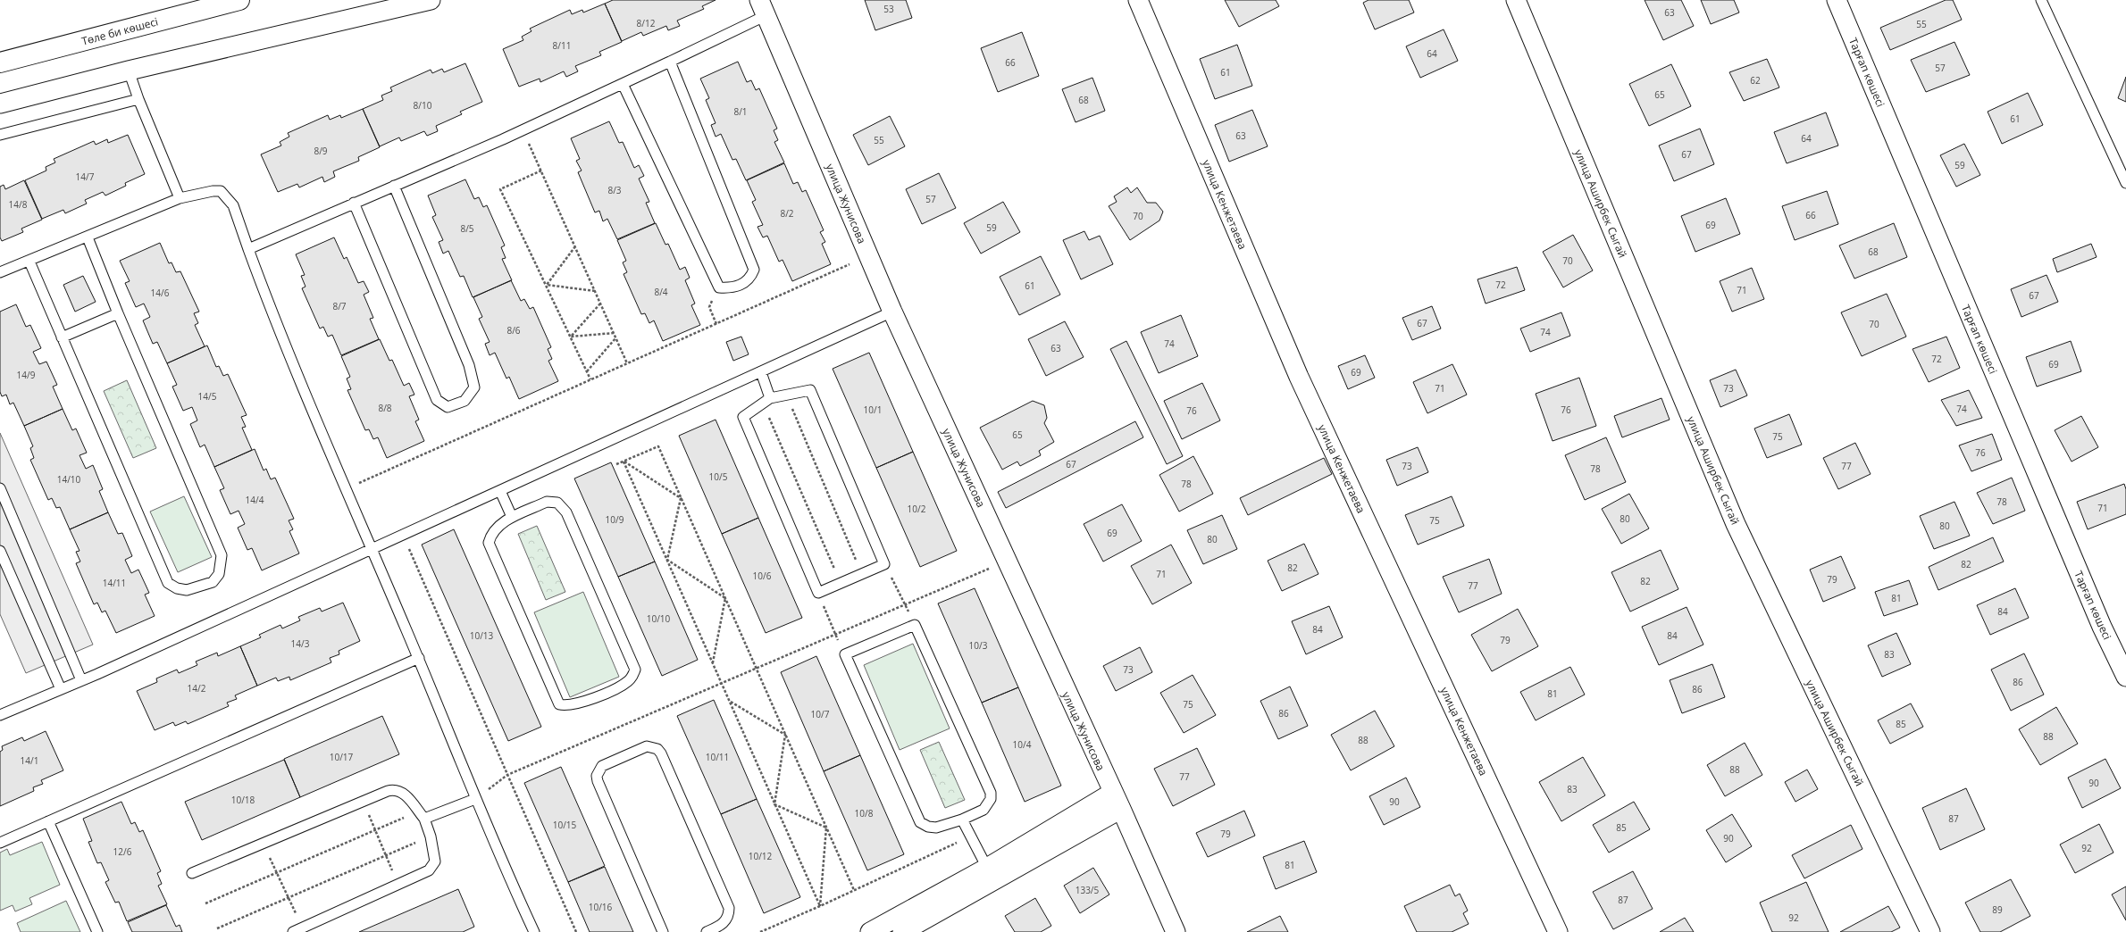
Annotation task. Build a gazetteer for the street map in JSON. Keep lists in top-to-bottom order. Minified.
{"streets":{"main road":["Төле би көшесі"],"street":["Тарғап көшесі","улица Жунисова","улица Аширбек Сыгай","улица Кенжетаева"]},"house_numbers":["53","63","8/12","55","8/11","64","66","57","61","62","65","68","8/10","8/1","61","63","64","55","8/9","67","59","14/7","8/3","57","14/8","8/2","66","70","69","59","8/5","68","70","72","61","71","8/4","14/6","67","8/7","67","70","8/6","74","74","63","72","69","69","14/9","71","73","14/5","8/8","74","10/1","76","76","65","75","76","67","73","77","78","10/5","14/10","78","14/4","78","71","10/2","80","10/9","75","80","69","80","82","82","71","10/6","79","82","14/11","77","81","84","10/10","84","10/13","84","79","14/3","10/3","83","73","86","14/2","86","81","75","86","10/7","85","88","88","10/4","10/17","10/11","14/1","88","77","90","83","10/18","90","10/8","87","10/15","85","79","90","92","12/6","10/12","81","133/5","87","10/16","89","92"]}
